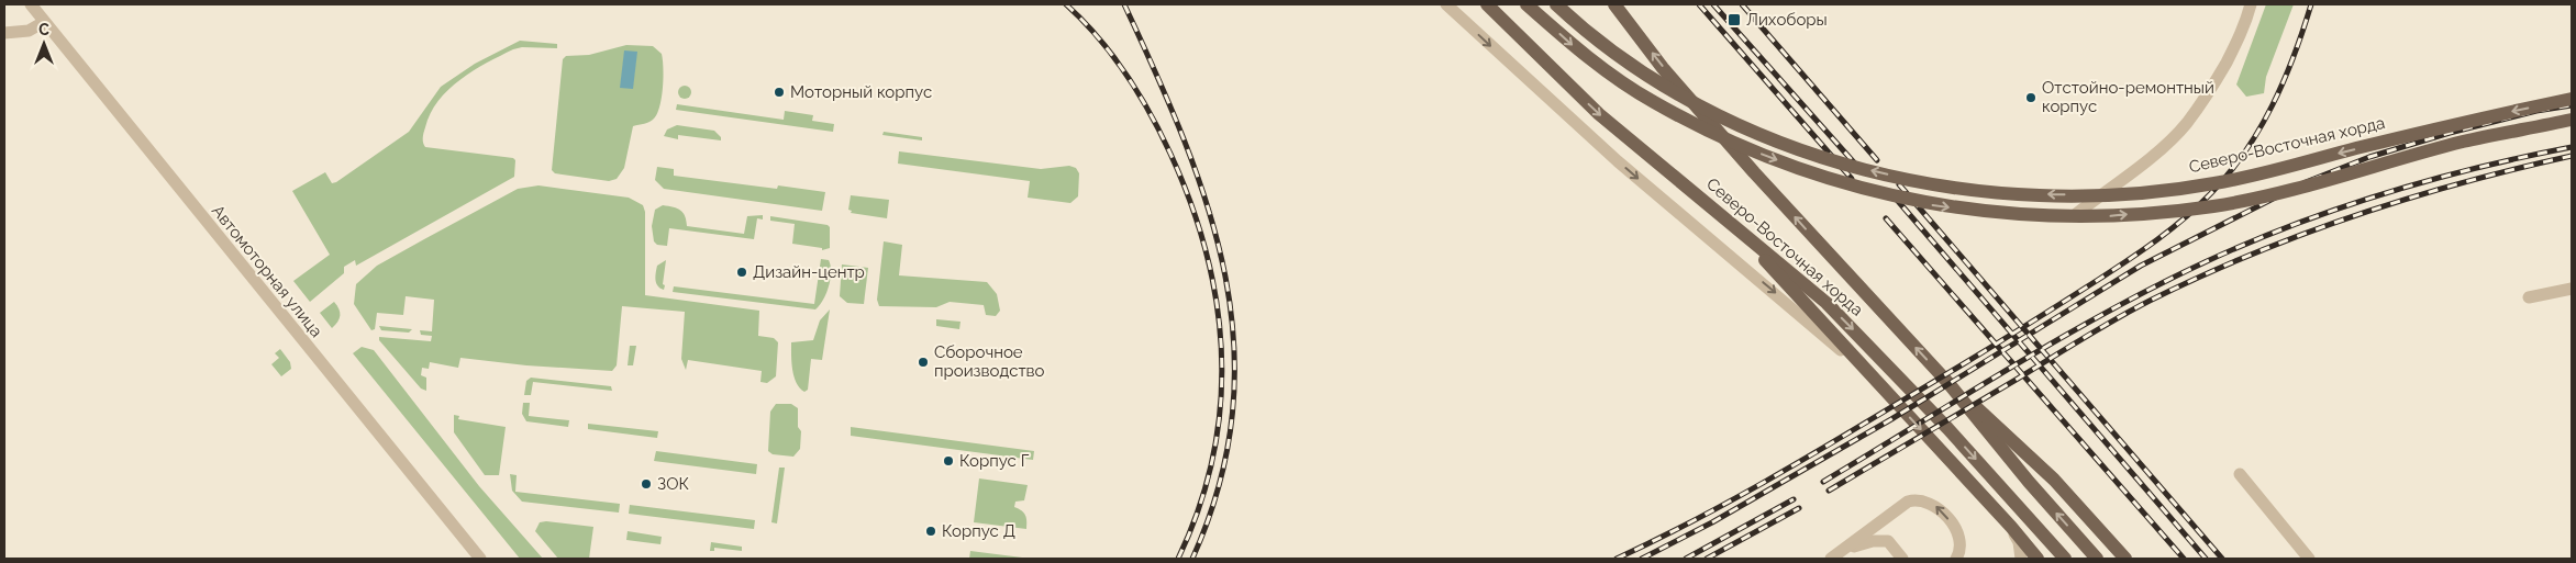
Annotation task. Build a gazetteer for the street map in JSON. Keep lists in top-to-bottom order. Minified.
{"streets":{"main road":["Северо-Восточная хорда"],"street":["Автомоторная улица"]},"places":{"transit":["Лихоборы"],"other":["Моторный корпус","Отстойно-ремонтный корпус","Дизайн-центр","Сборочное производство","Корпус Г","ЗОК","Корпус Д"]},"north":"top"}
